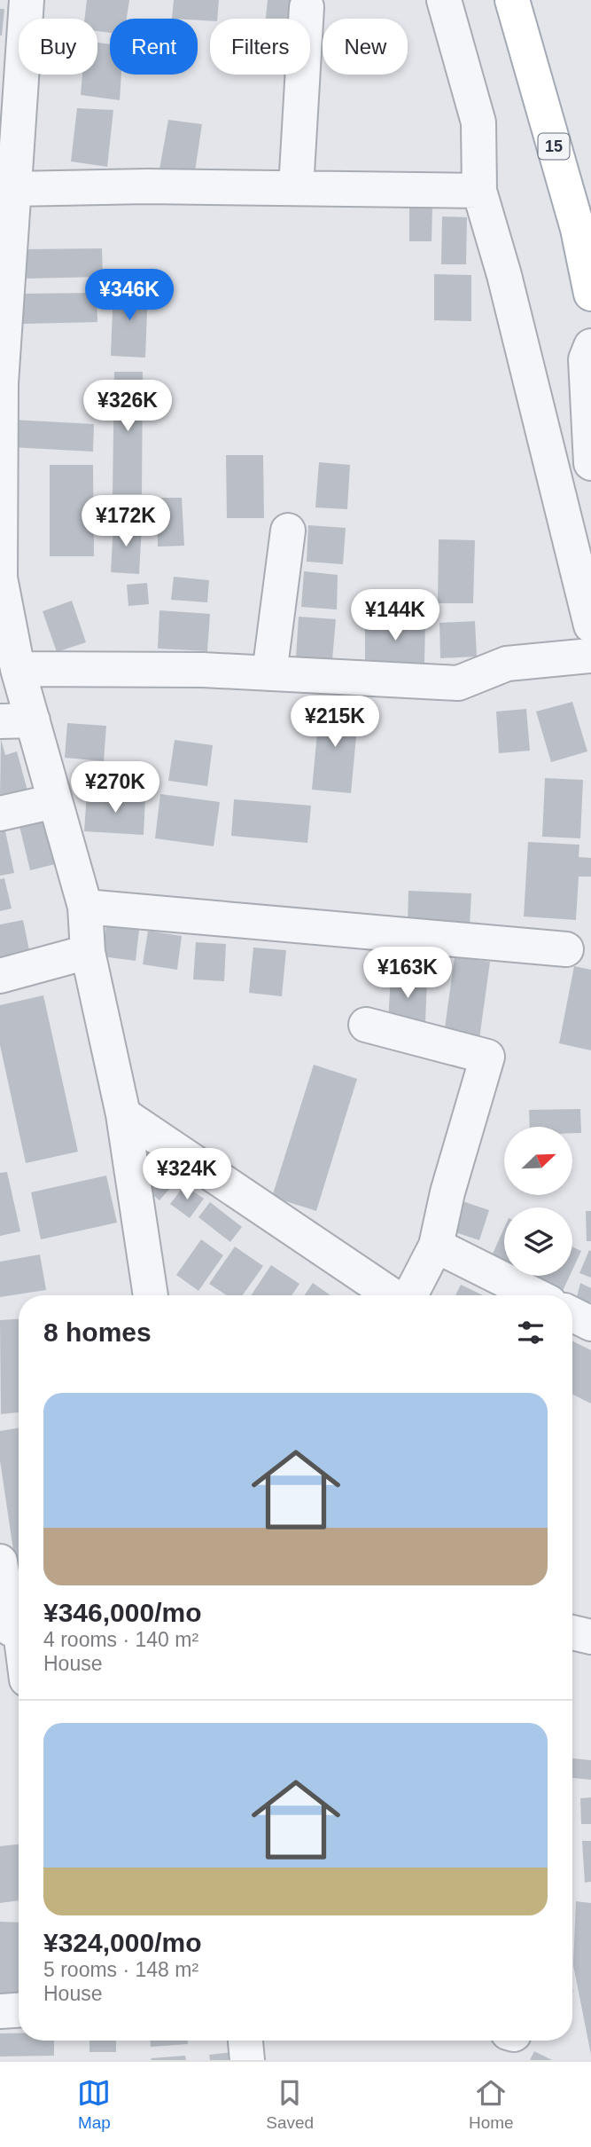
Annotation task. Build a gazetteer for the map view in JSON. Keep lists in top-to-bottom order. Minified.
{"streets":{"main road":["15"]},"north":"top right","page":{"chip":["Buy","Rent","Filters","New"],"price":["¥346K","¥326K","¥172K","¥144K","¥215K","¥270K","¥163K","¥324K"],"heading":"8 homes","list":[{"name":"¥346,000/mo","note":"4 rooms · 140 m² · House"},{"name":"¥324,000/mo","note":"5 rooms · 148 m² · House"}],"tabs":["Map","Saved","Home"]}}
